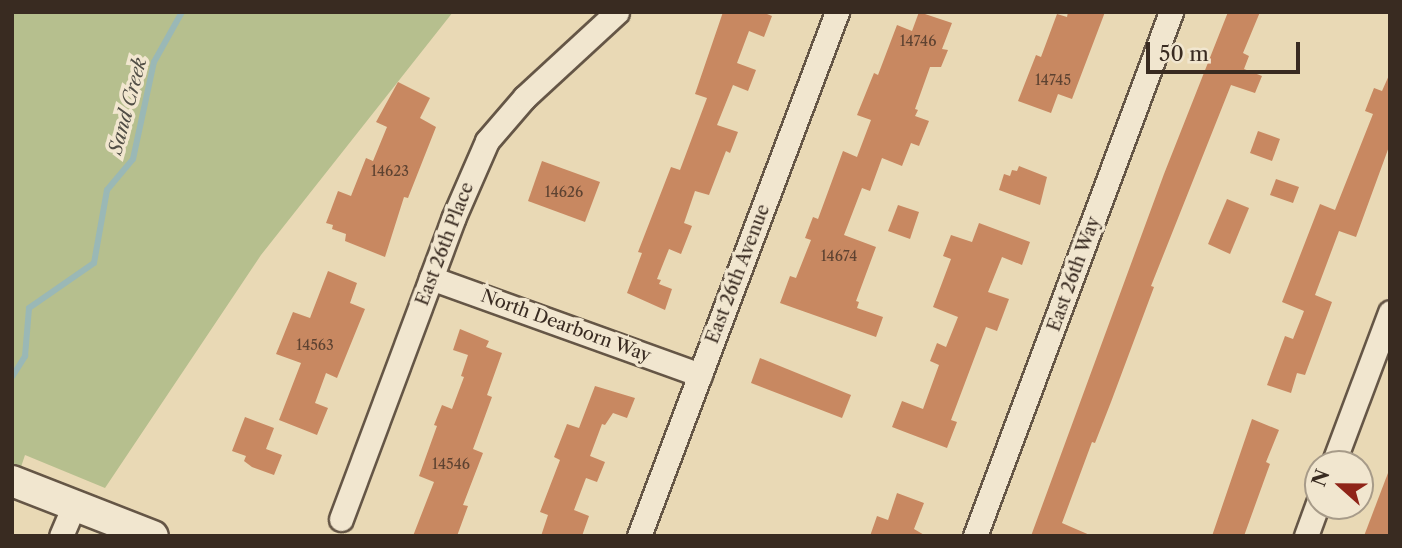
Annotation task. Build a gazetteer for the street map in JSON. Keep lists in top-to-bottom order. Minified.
{"streets":{"street":["East 26th Place","East 26th Avenue","East 26th Way","North Dearborn Way"]},"crossings":[["East 26th Place","North Dearborn Way"],["East 26th Avenue","North Dearborn Way"]],"water":["Sand Creek"],"house_numbers":["14746","14745","14623","14626","14674","14563","14546"],"scale_bar":"50 m","north":"left"}
